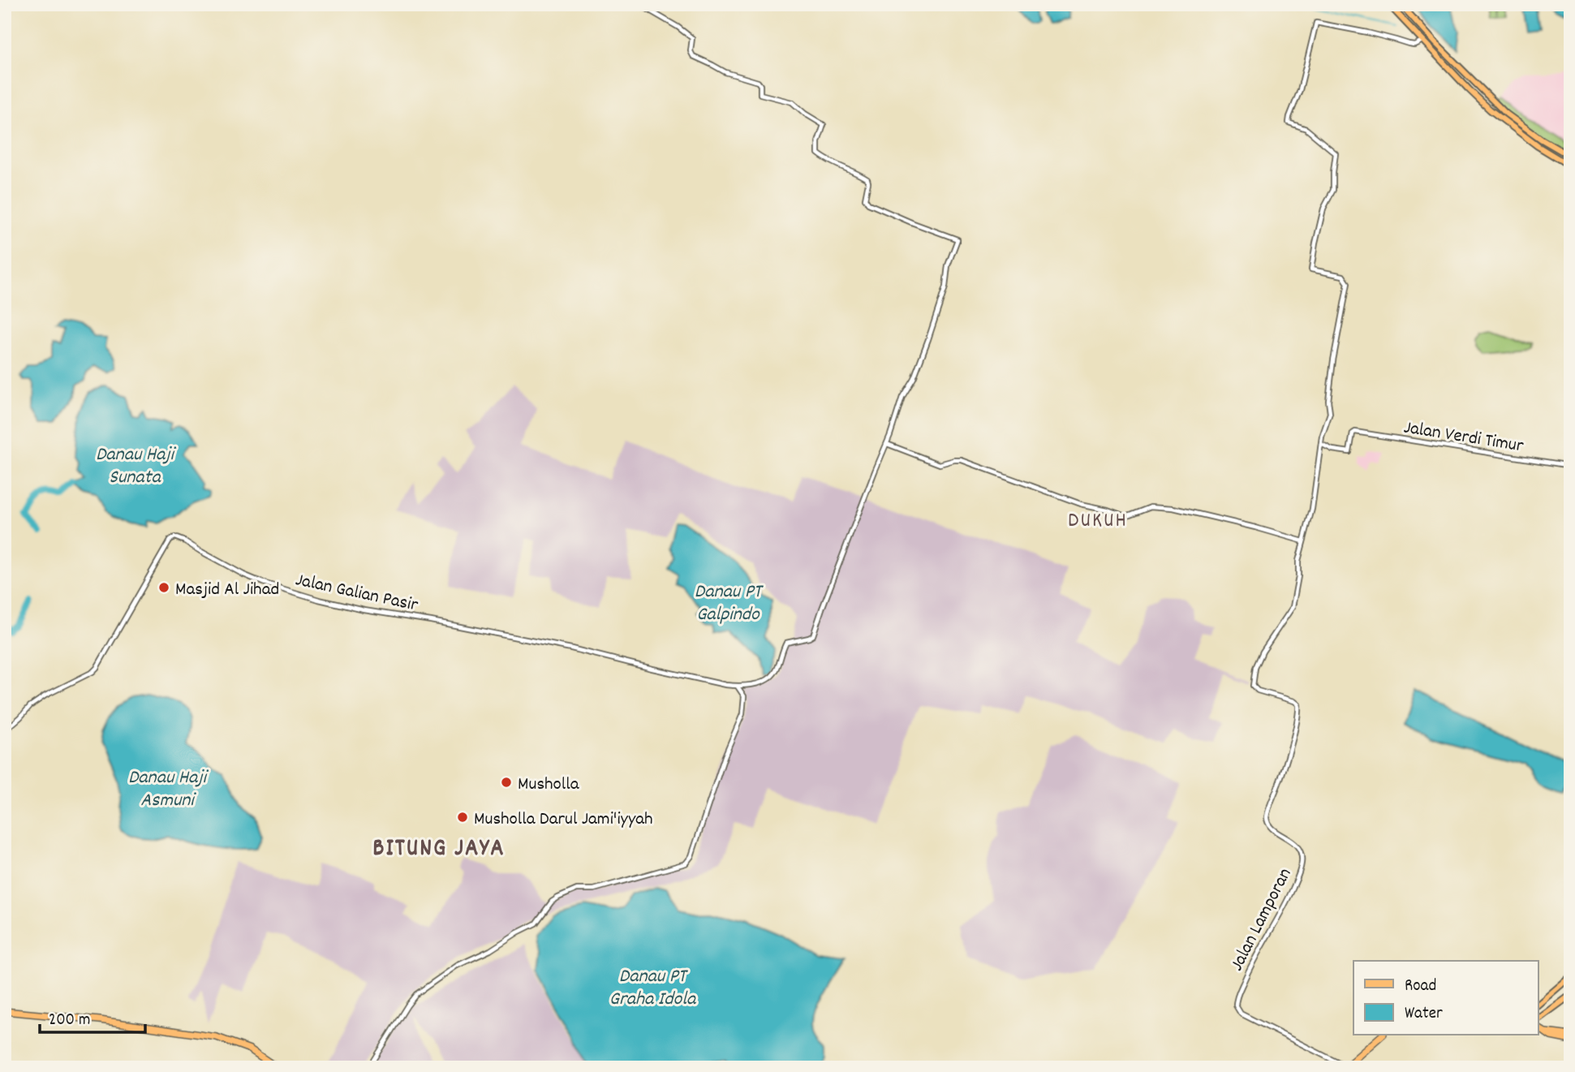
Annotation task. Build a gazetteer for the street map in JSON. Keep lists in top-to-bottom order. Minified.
{"streets":{"street":["Jalan Verdi Timur","Jalan Galian Pasir","Jalan Lamporan"]},"districts":["DUKUH","BITUNG JAYA"],"water":["Danau Haji Sunata","Danau PT Galpindo","Danau Haji Asmuni","Danau PT Graha Idola"],"places":["Masjid Al Jihad","Musholla","Musholla Darul Jami'iyyah"],"legend":["Road","Water"],"scale_bar":"200 m"}
